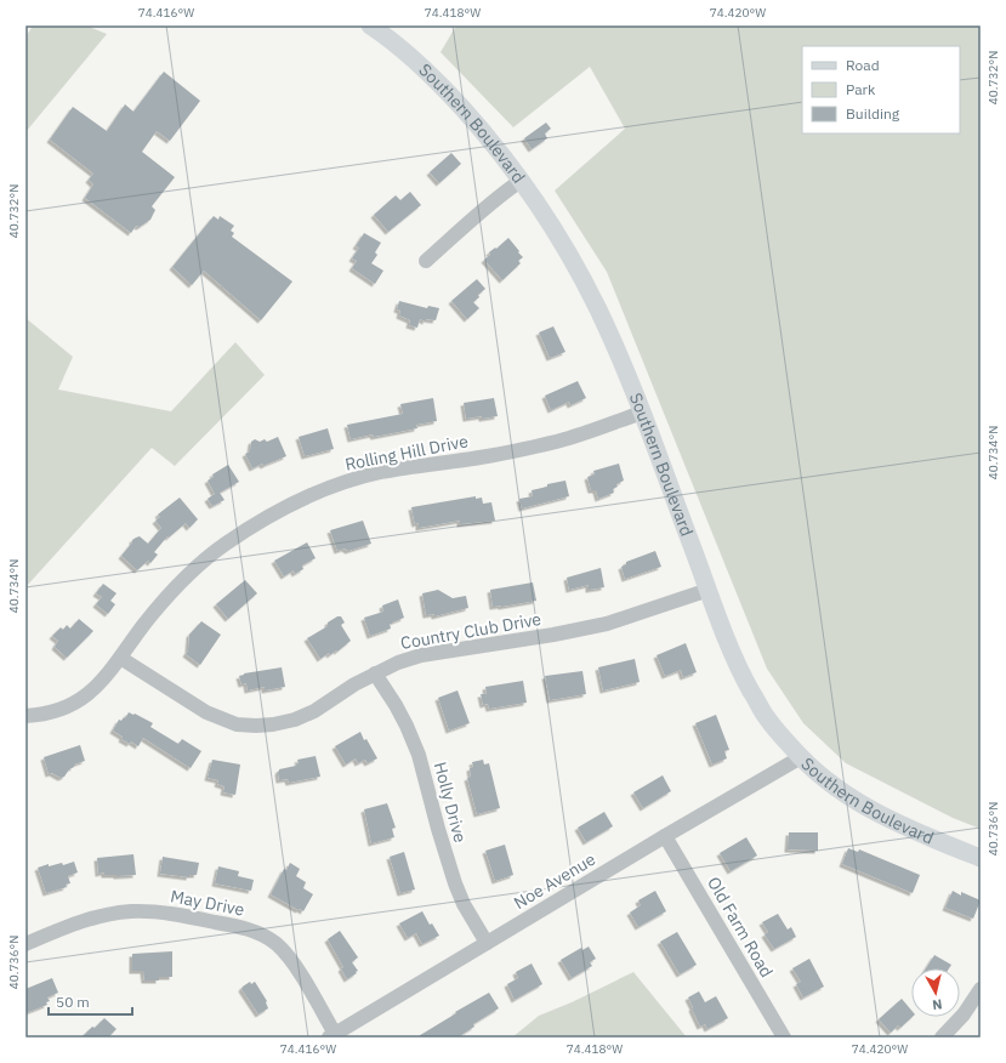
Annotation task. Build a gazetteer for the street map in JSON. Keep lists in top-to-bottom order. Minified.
{"streets":{"main road":["Southern Boulevard"],"street":["Rolling Hill Drive","Country Club Drive","Holly Drive","Noe Avenue","May Drive","Old Farm Road"]},"crossings":[["Southern Boulevard","Rolling Hill Drive"],["Southern Boulevard","Country Club Drive"],["Southern Boulevard","Noe Avenue"],["Rolling Hill Drive","Country Club Drive"],["Country Club Drive","Holly Drive"],["Holly Drive","Noe Avenue"],["Noe Avenue","May Drive"],["Noe Avenue","Old Farm Road"]],"legend":["Road","Park","Building"],"scale_bar":"50 m","north":"bottom","coordinates":["74.416°W","74.418°W","74.420°W","40.732°N","40.734°N","40.736°N"]}
